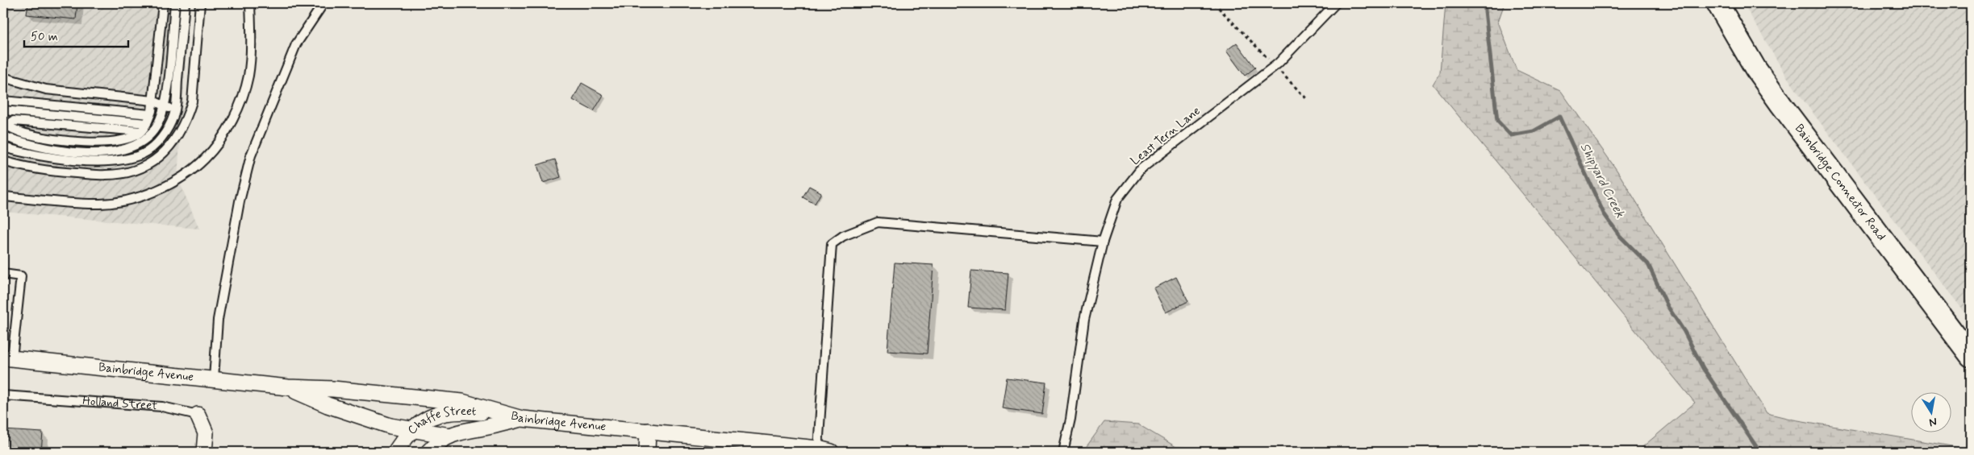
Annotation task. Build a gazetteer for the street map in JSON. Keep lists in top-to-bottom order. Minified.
{"streets":{"street":["Bainbridge Connector Road","Bainbridge Avenue","Holland Street","Chaffe Street"],"lane":["Least Tern Lane"]},"crossings":[["Bainbridge Avenue","Chaffe Street"]],"water":["Shipyard Creek"],"scale_bar":"50 m","north":"bottom"}
